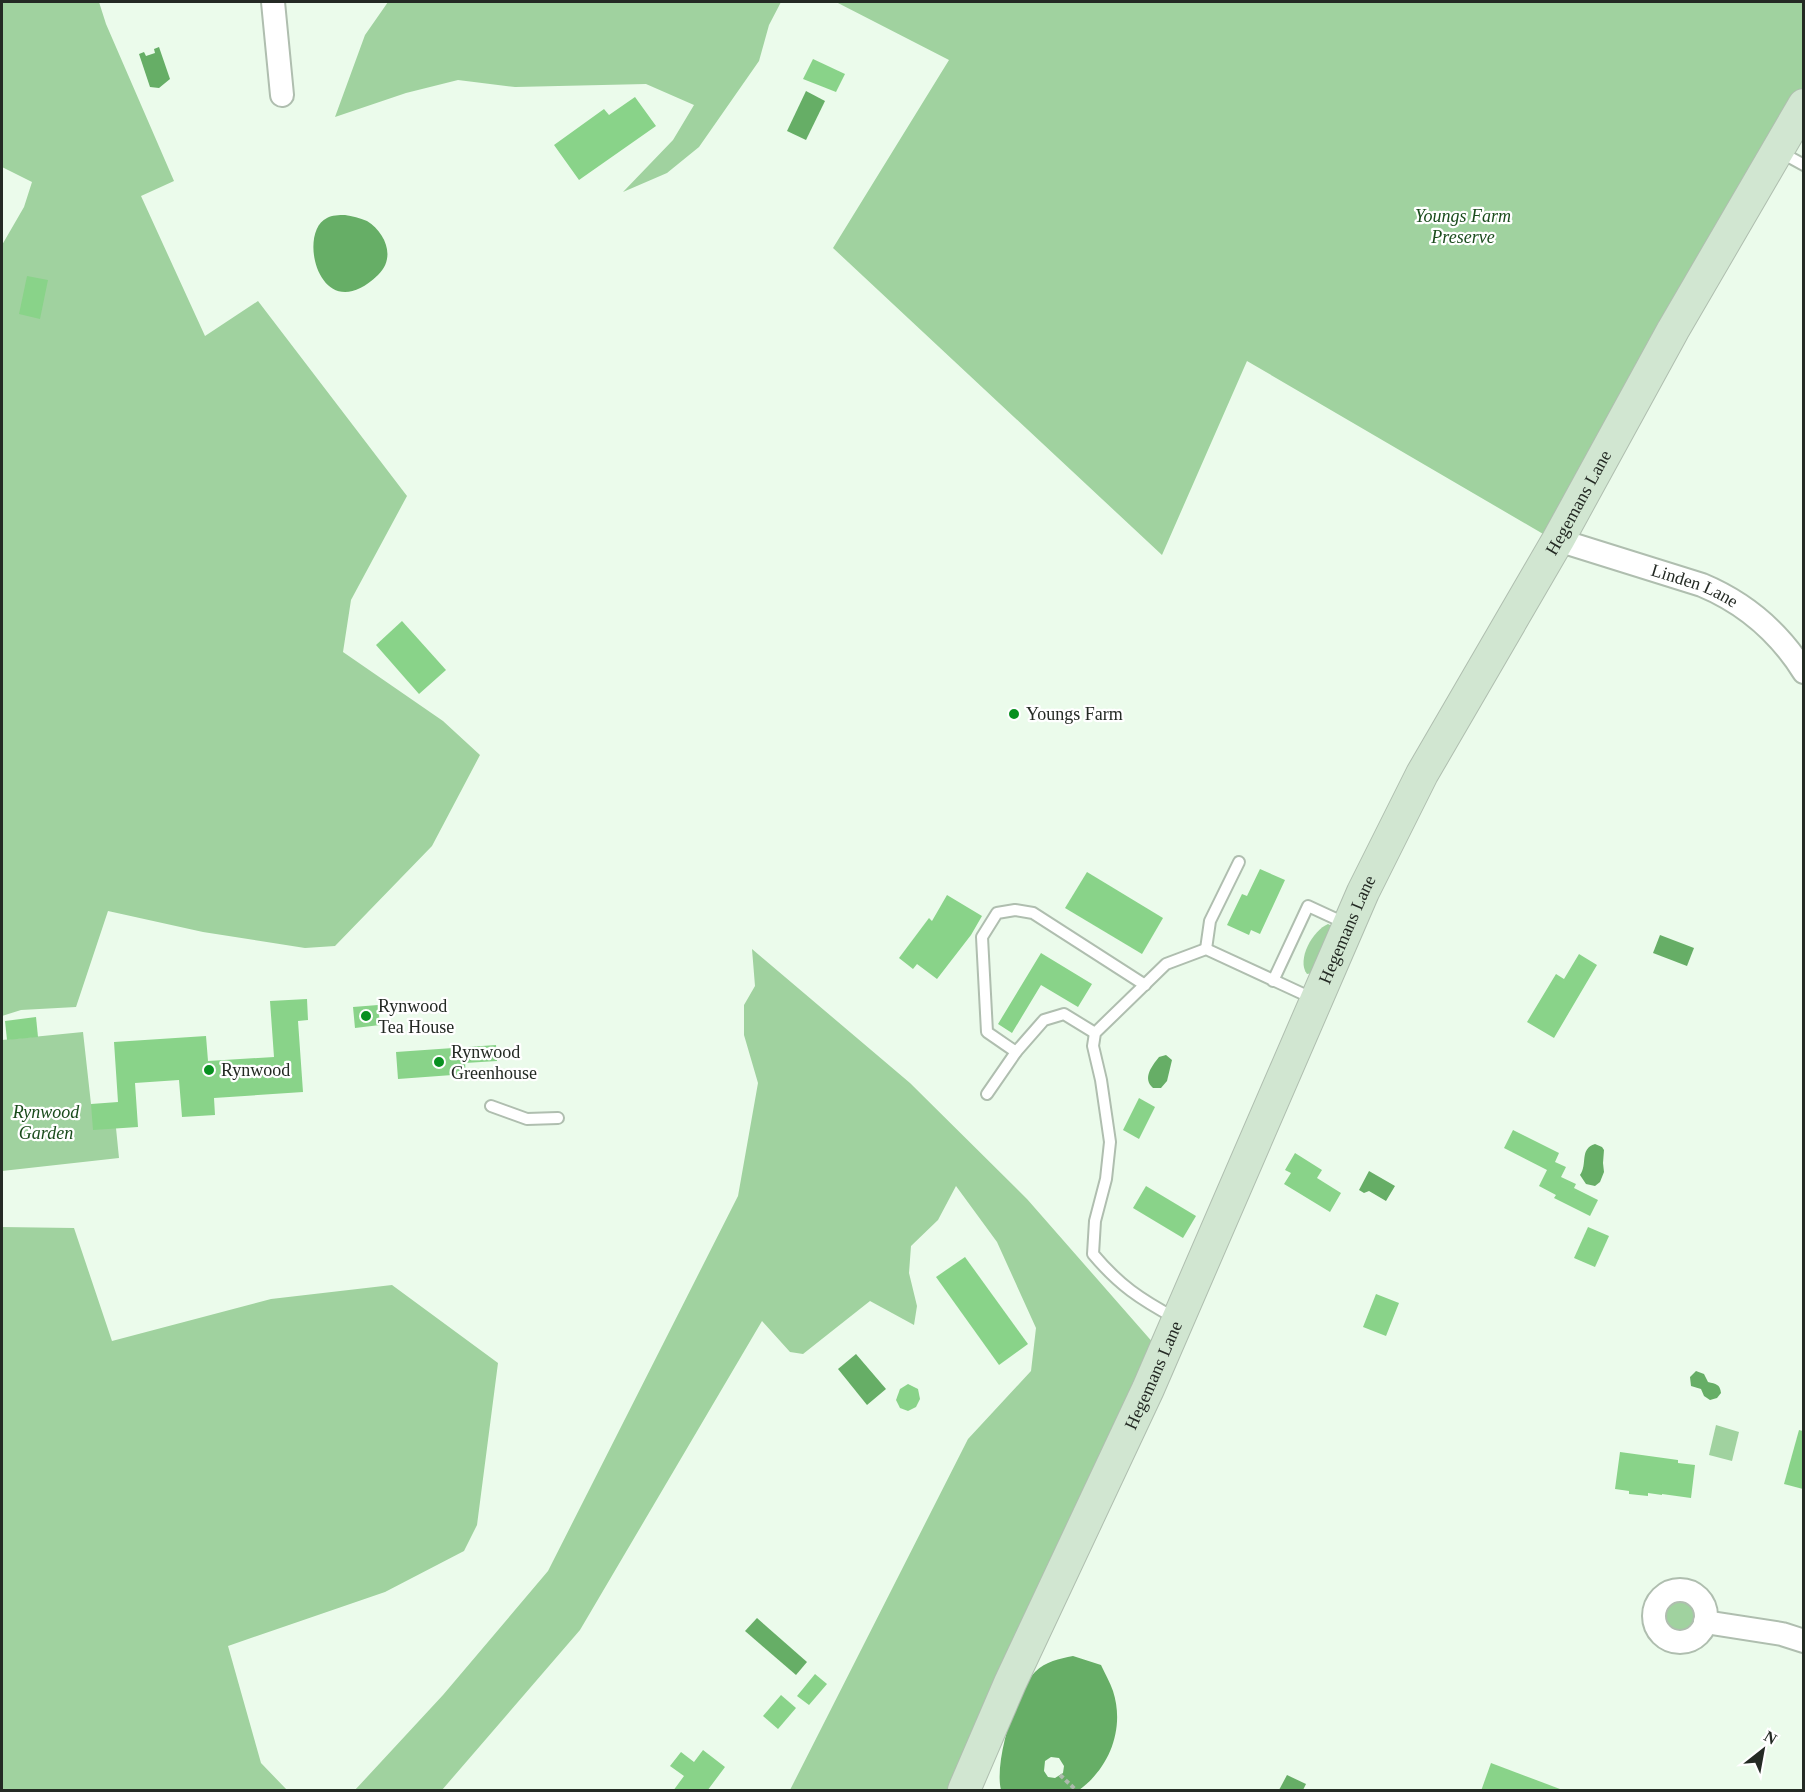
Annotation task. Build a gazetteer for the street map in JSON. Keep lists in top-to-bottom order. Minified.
{"streets":{"street":["Hegemans Lane","Linden Lane"]},"crossings":[["Hegemans Lane","Linden Lane"]],"parks":["Youngs Farm Preserve","Rynwood Garden"],"places":["Youngs Farm","Rynwood Tea House","Rynwood Greenhouse","Rynwood"],"north":"top right"}
